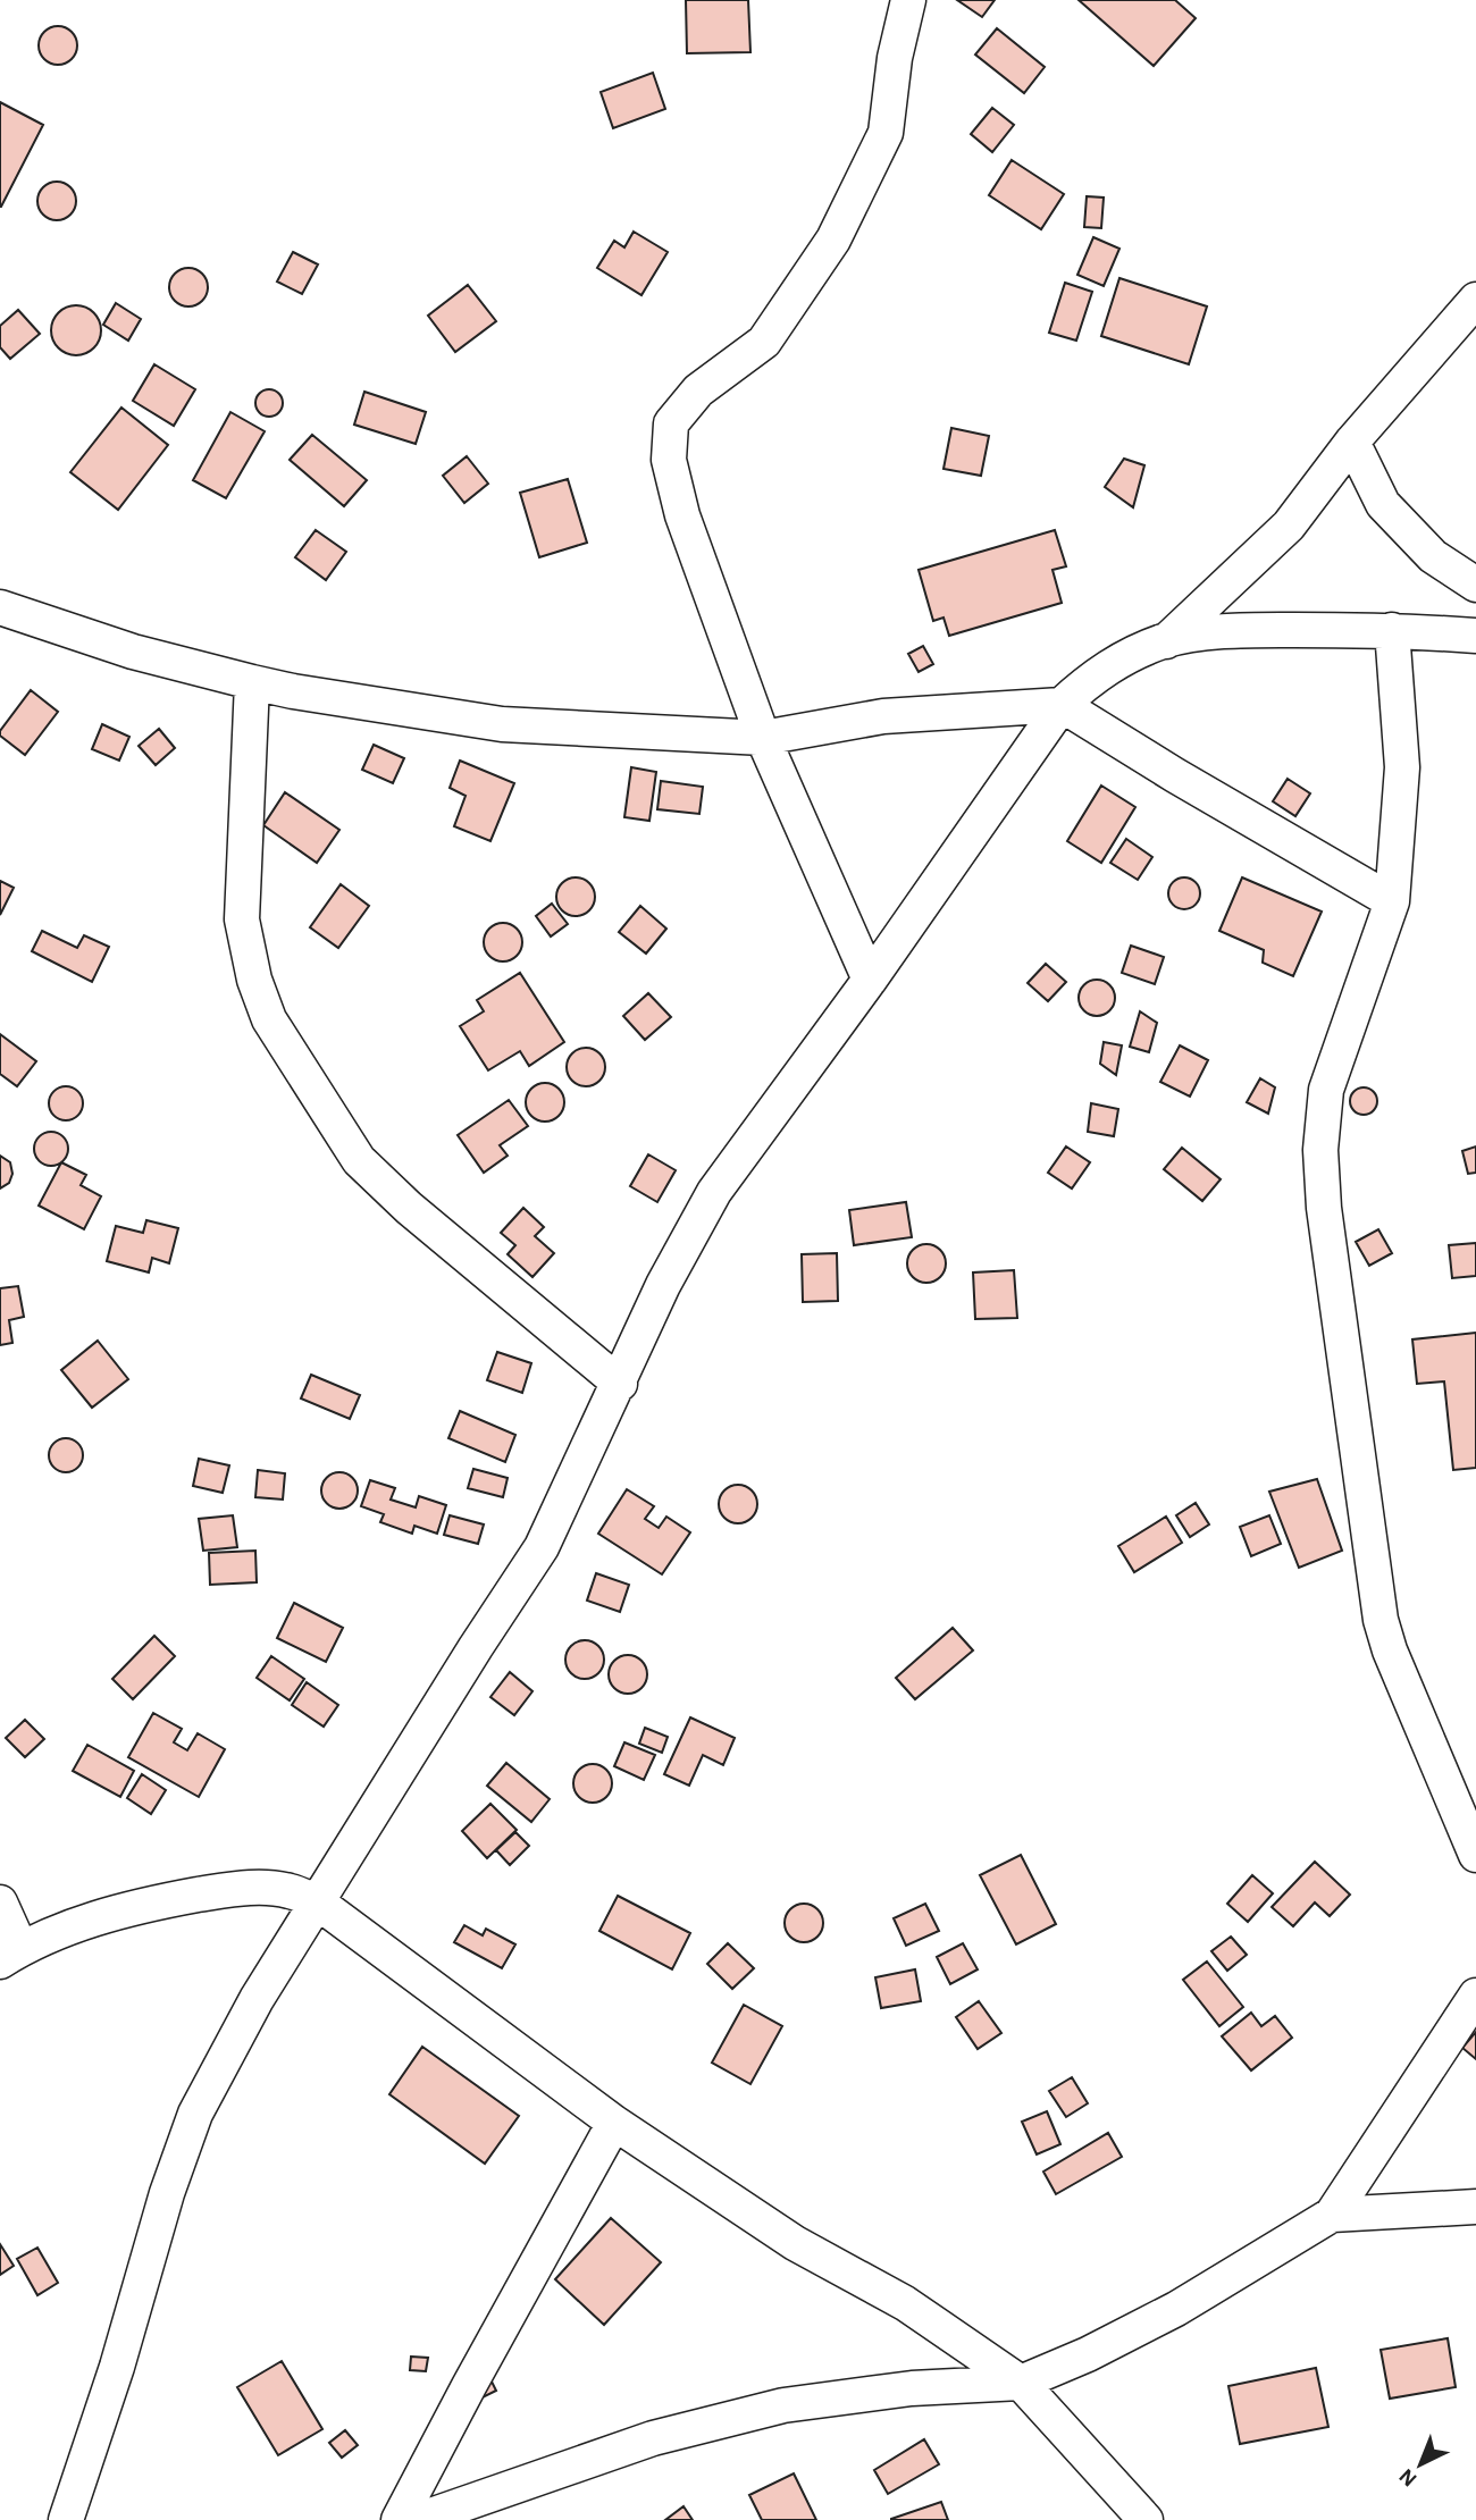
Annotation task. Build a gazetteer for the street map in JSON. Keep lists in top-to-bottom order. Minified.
{"north":"bottom left"}
